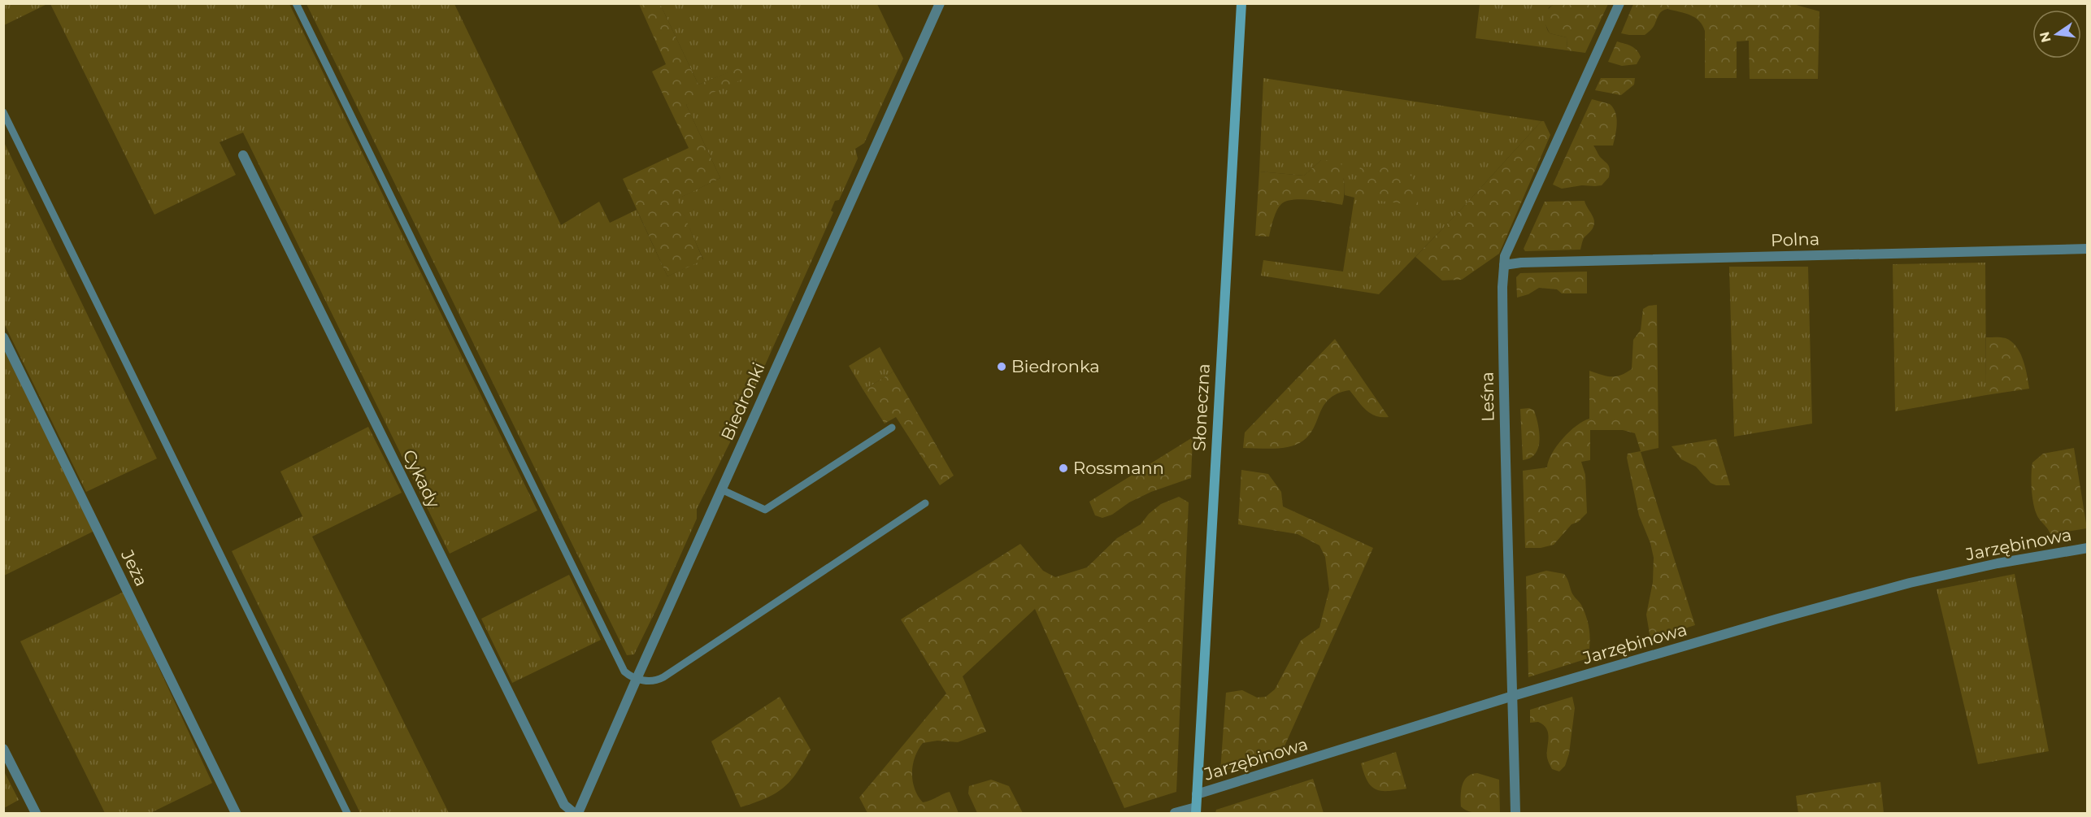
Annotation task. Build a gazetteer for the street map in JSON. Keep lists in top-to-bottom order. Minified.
{"streets":{"main road":["Słoneczna"],"street":["Polna","Leśna","Biedronki","Cykady","Jarzębinowa","Jeża"]},"crossings":[["Polna","Leśna"],["Leśna","Jarzębinowa"],["Słoneczna","Jarzębinowa"]],"places":["Biedronka","Rossmann"],"north":"left"}
